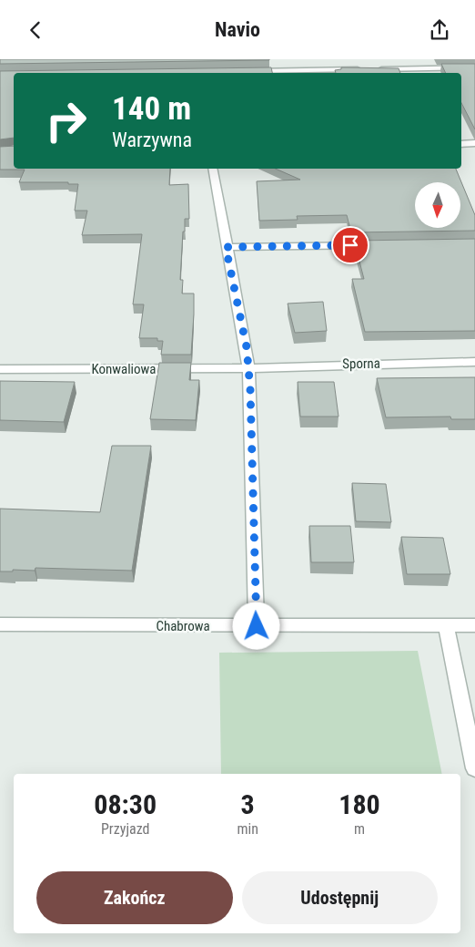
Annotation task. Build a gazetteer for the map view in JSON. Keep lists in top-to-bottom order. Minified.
{"streets":{"street":["Sporna","Konwaliowa","Chabrowa"]},"crossings":[["Sporna","Konwaliowa"]],"north":"bottom","page":{"header":"Navio","turn":["140 m","Warzywna"],"eta":["08:30","Przyjazd","3","min","180","m"],"buttons":["Zakończ","Udostępnij"]}}
